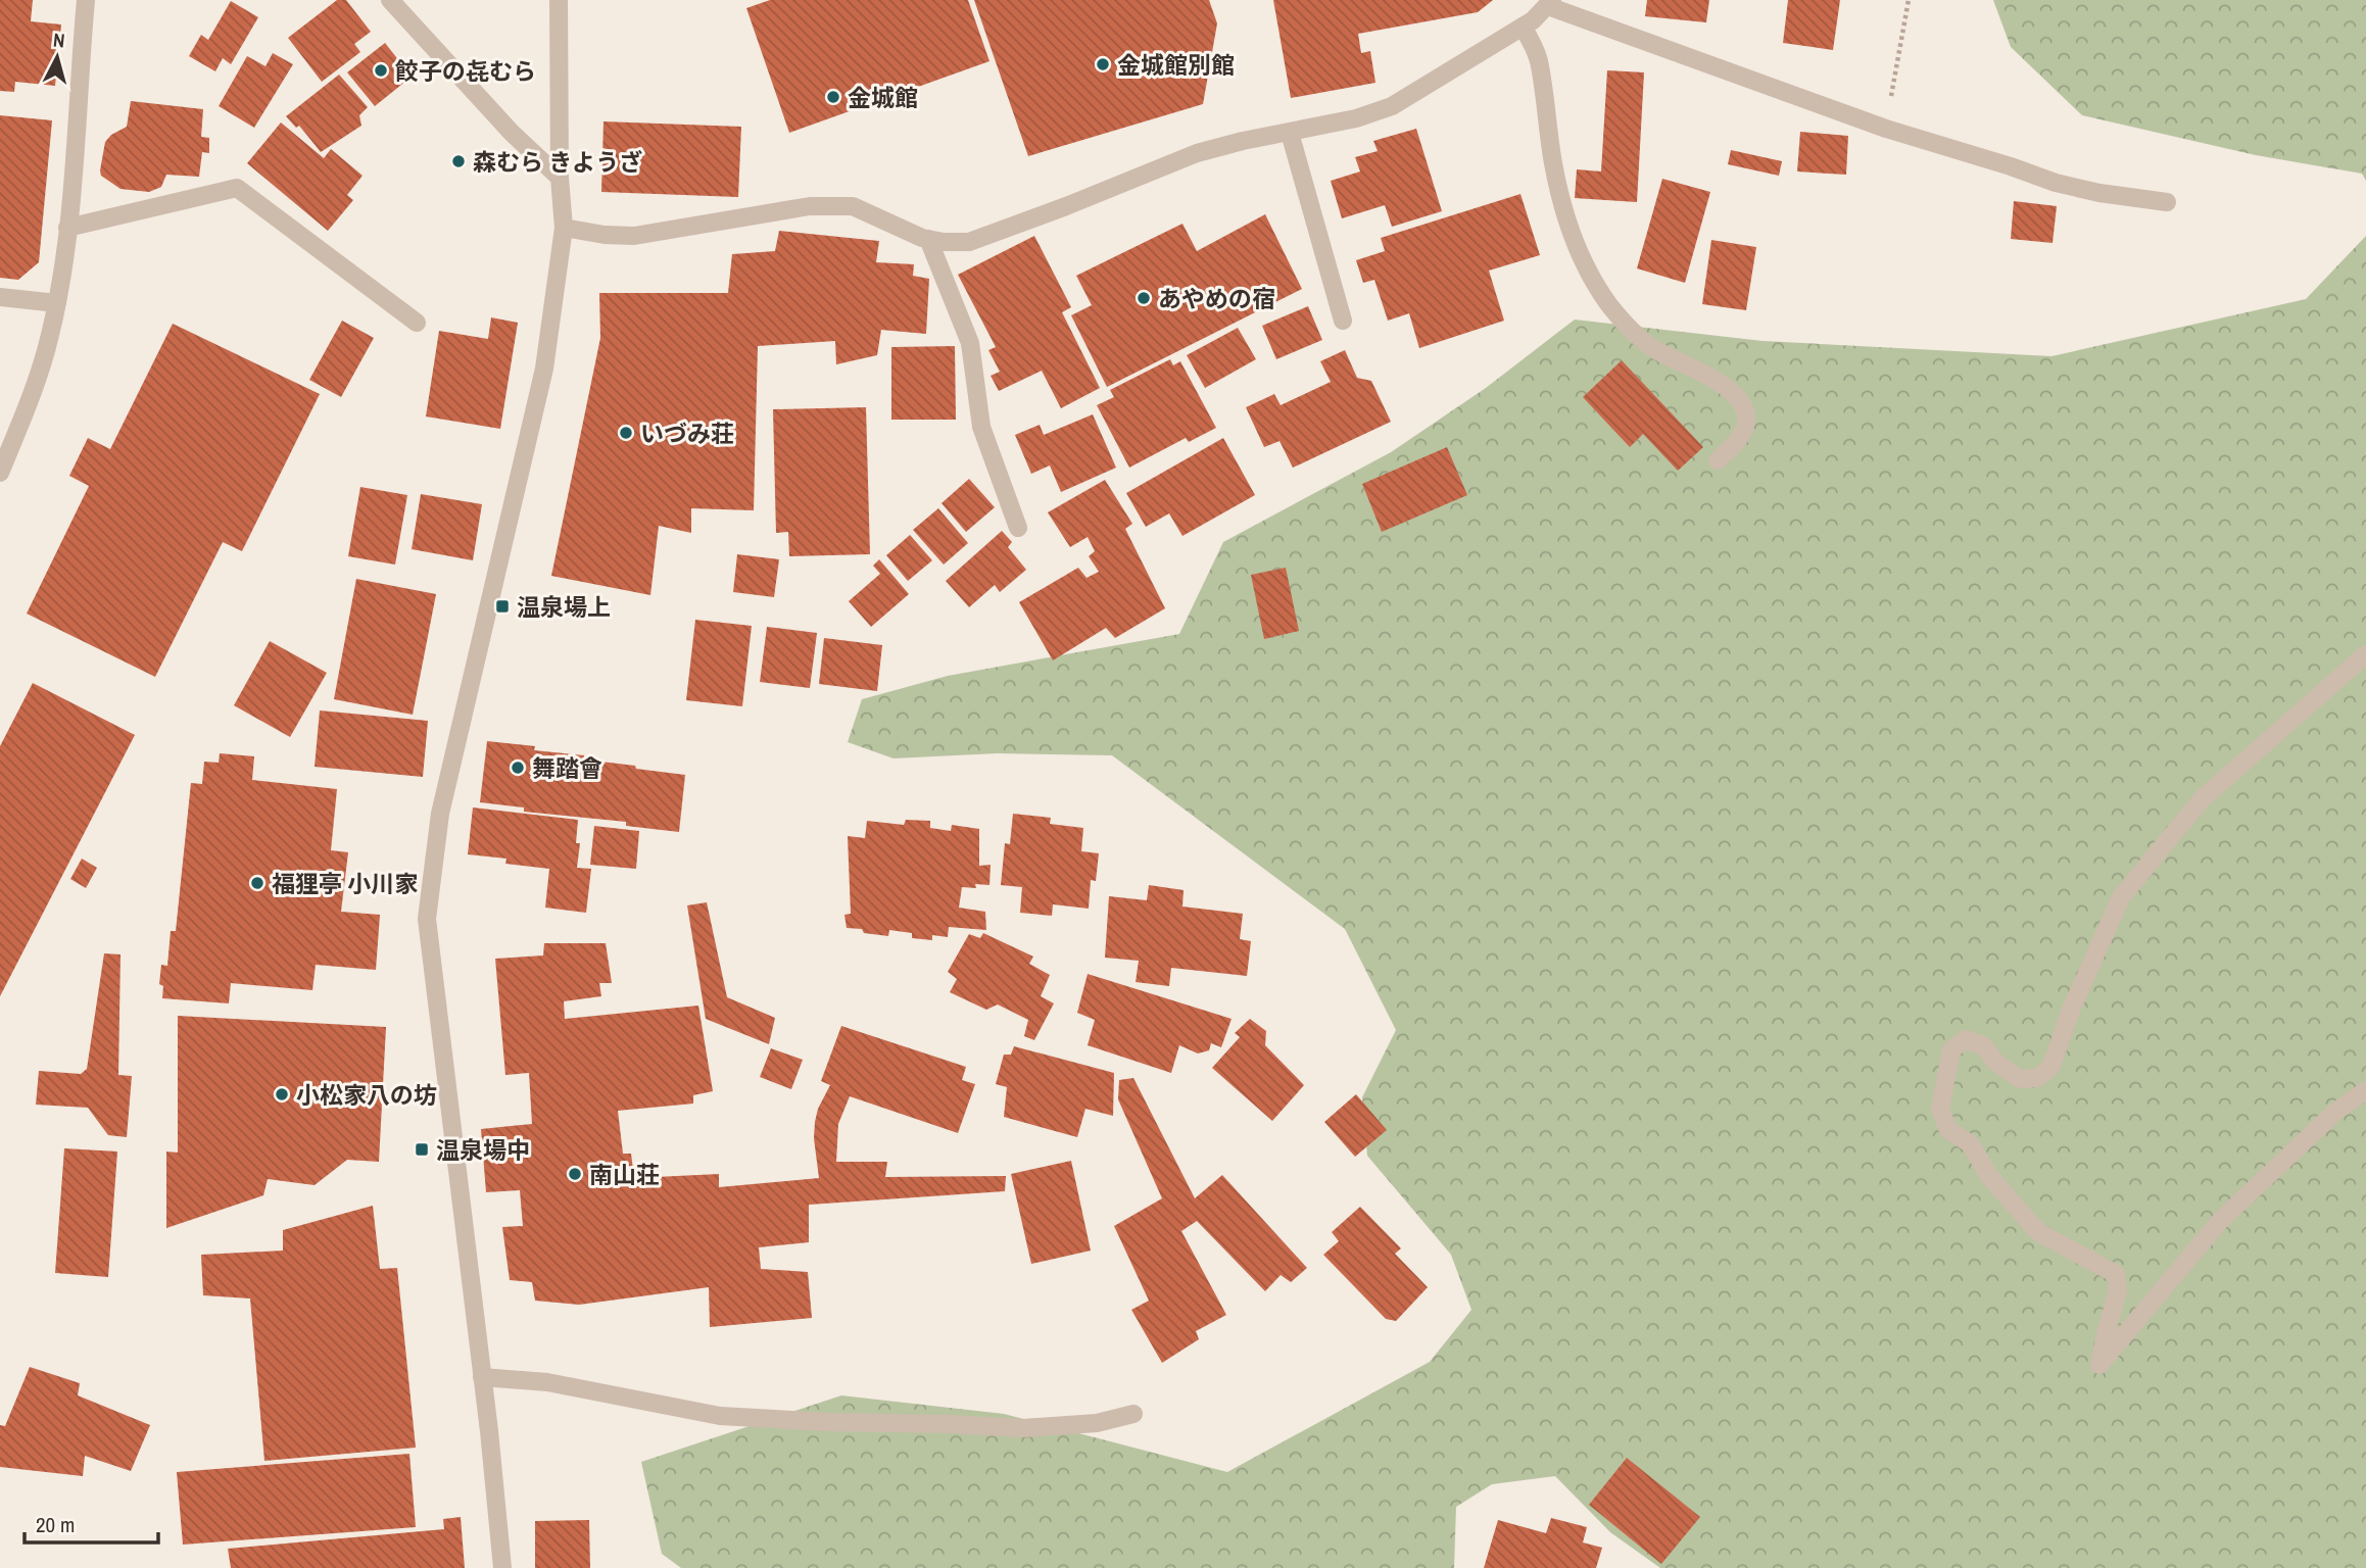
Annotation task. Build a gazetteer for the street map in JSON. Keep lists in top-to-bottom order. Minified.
{"places":{"other":["金城館別館","餃子の㐂むら","金城館","森むら きようざ","あやめの宿","いづみ荘","舞踏會","福狸亭 小川家","小松家八の坊","南山荘"],"transit":["温泉場上","温泉場中"]},"scale_bar":"20 m","north":"top"}
